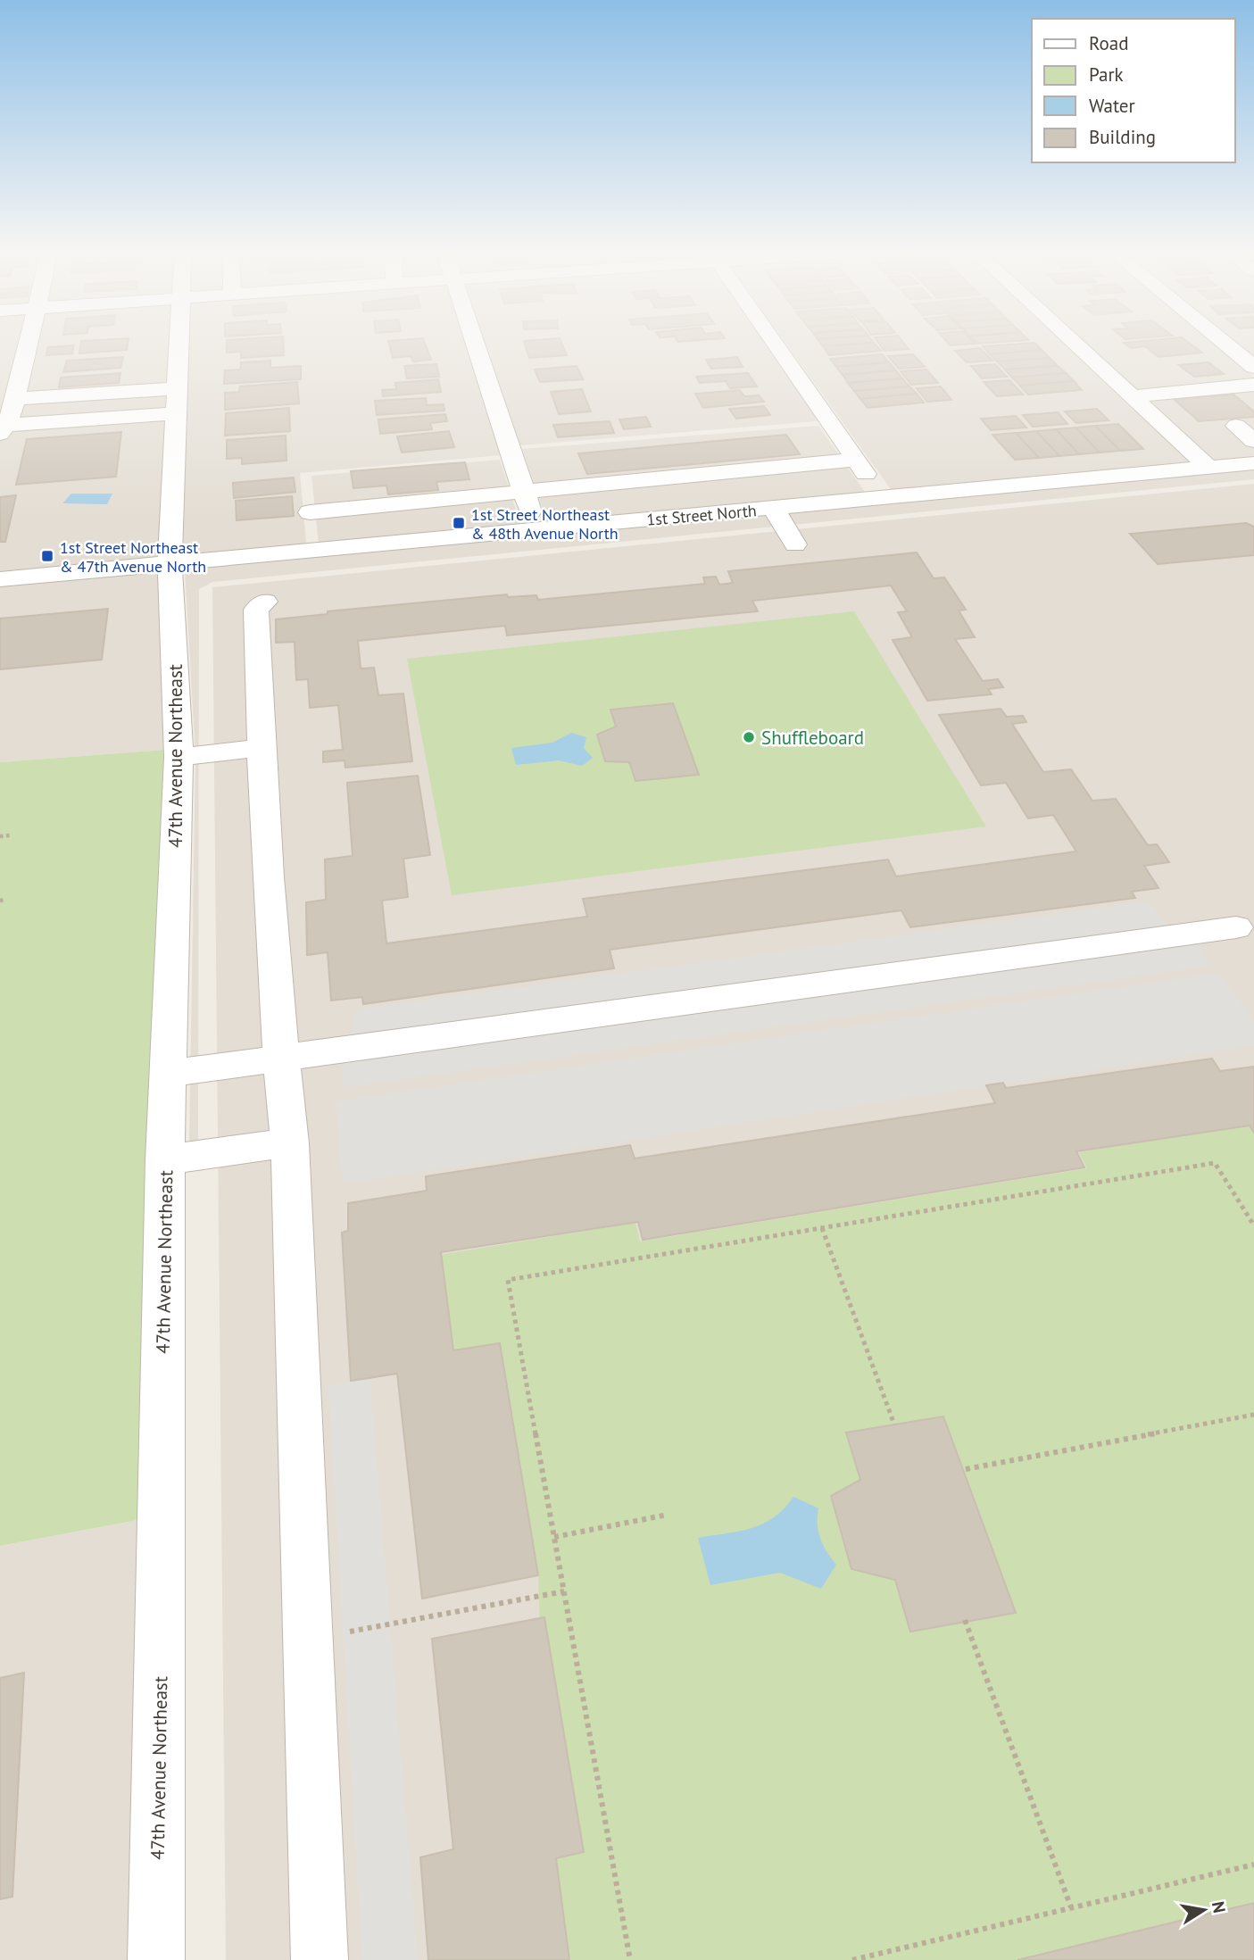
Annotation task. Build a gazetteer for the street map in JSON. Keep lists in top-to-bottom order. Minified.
{"streets":{"street":["1st Street North","47th Avenue Northeast"]},"crossings":[["1st Street North","47th Avenue Northeast"]],"places":{"transit":["1st Street Northeast & 48th Avenue North","1st Street Northeast & 47th Avenue North"],"other":["Shuffleboard"]},"legend":["Road","Park","Water","Building"],"north":"right"}
